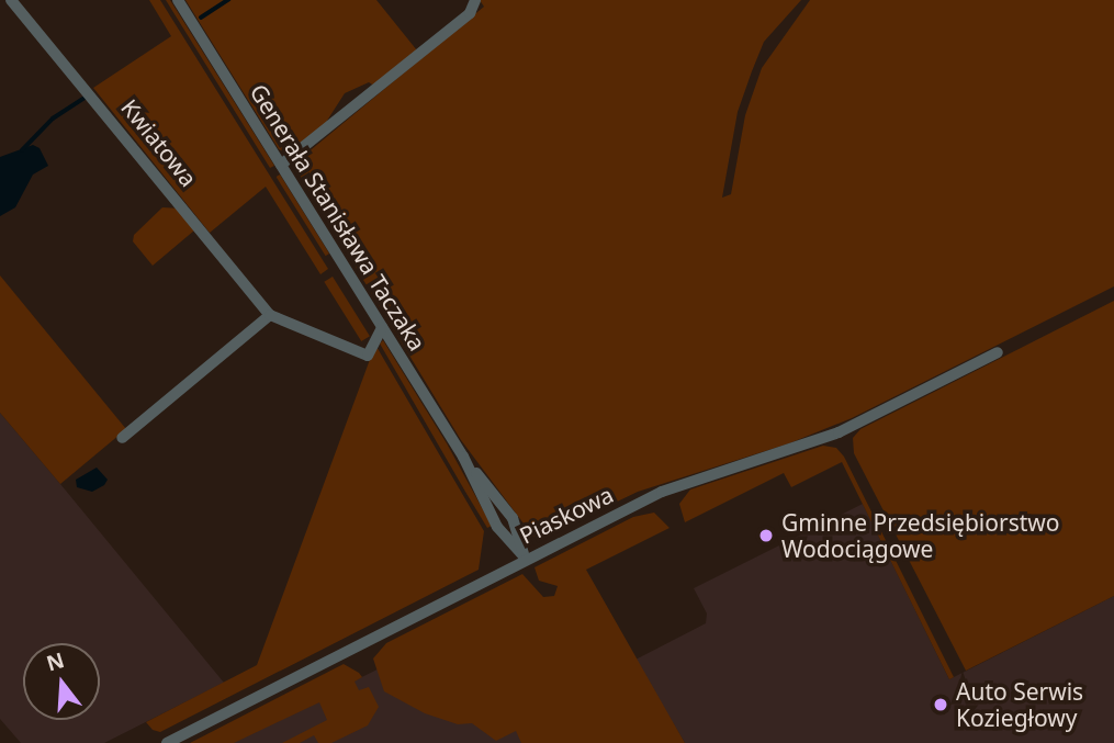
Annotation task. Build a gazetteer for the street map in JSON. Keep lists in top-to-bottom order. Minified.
{"streets":{"street":["Kwiatowa","Generała Stanisława Taczaka","Piaskowa"]},"crossings":[["Kwiatowa","Generała Stanisława Taczaka"],["Generała Stanisława Taczaka","Piaskowa"]],"places":["Gminne Przedsiębiorstwo Wodociągowe","Auto Serwis Koziegłowy"],"north":"top"}
